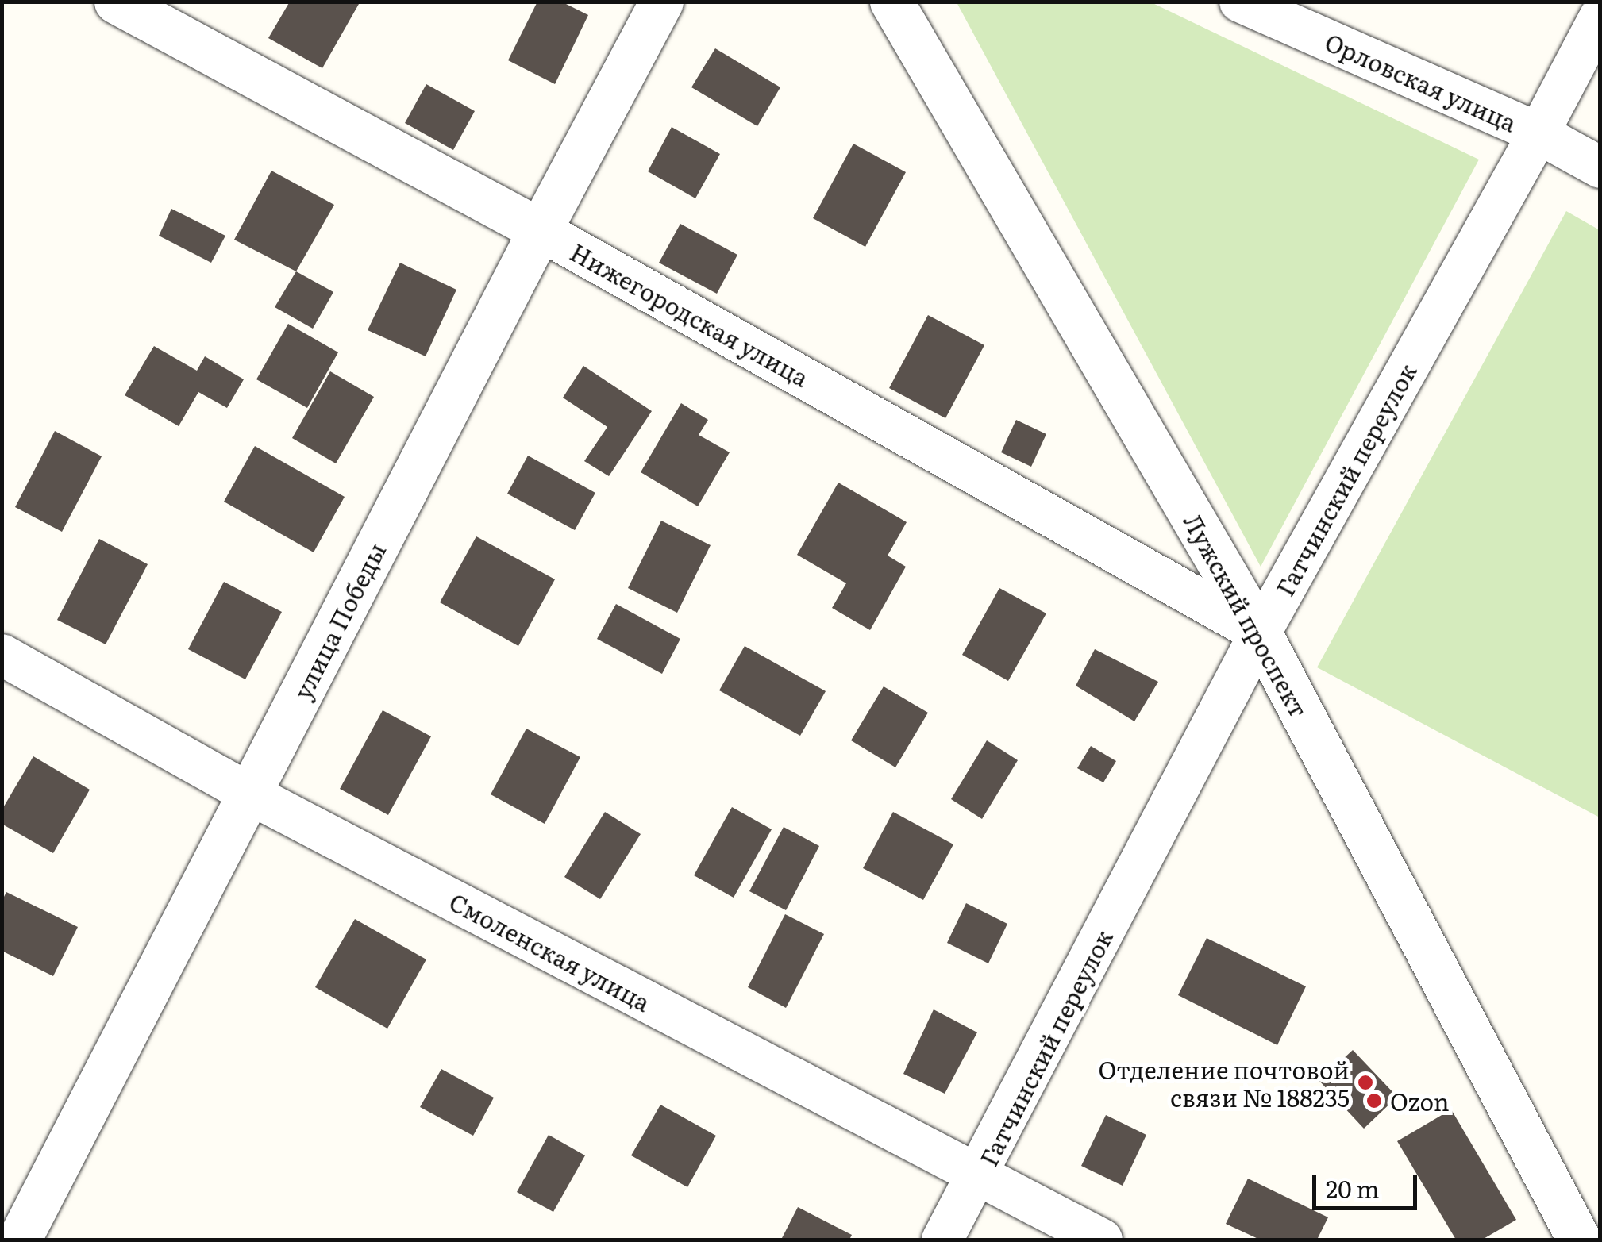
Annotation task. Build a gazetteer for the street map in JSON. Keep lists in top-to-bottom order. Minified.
{"streets":{"street":["Орловская улица","Нижегородская улица","Гатчинский переулок","Лужский проспект","улица Победы","Смоленская улица"]},"crossings":[["Орловская улица","Гатчинский переулок"],["Нижегородская улица","Гатчинский переулок"],["Нижегородская улица","Лужский проспект"],["Нижегородская улица","улица Победы"],["Гатчинский переулок","Лужский проспект"],["Гатчинский переулок","Смоленская улица"],["улица Победы","Смоленская улица"]],"places":["Отделение почтовой связи № 188235","Ozon"],"scale_bar":"20 m"}
